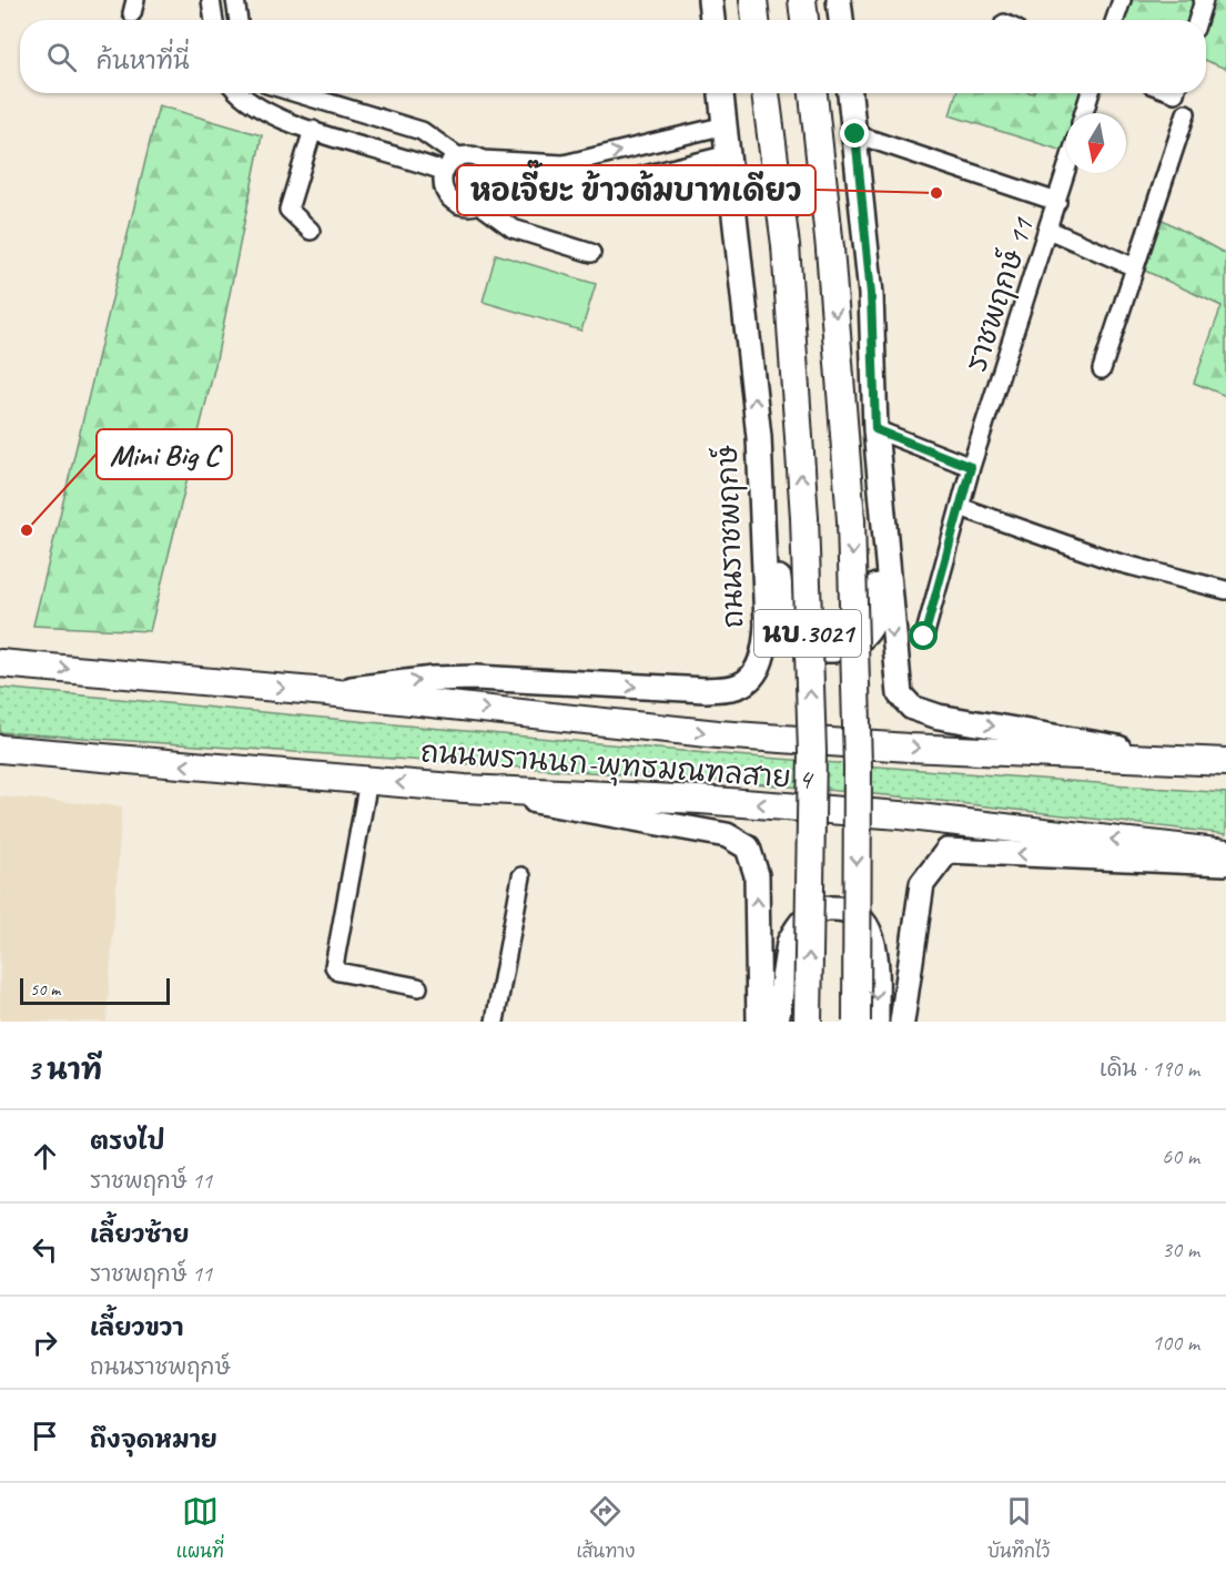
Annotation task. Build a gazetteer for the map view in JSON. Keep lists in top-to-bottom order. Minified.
{"streets":{"main road":["ถนนราชพฤกษ์","นบ.3021","ถนนพรานนก-พุทธมณฑลสาย 4"],"street":["ราชพฤกษ์ 11"]},"crossings":[["ถนนราชพฤกษ์","ถนนพรานนก-พุทธมณฑลสาย 4"],["นบ.3021","ถนนพรานนก-พุทธมณฑลสาย 4"]],"places":["หอเจี๊ยะ ข้าวต้มบาทเดียว","Mini Big C"],"scale_bar":"50 m","north":"bottom","page":{"search":"ค้นหาที่นี่","scale":"50 m","heading":["3 นาที","เดิน · 190 m"],"list":[["ตรงไป","ราชพฤกษ์ 11","60 m"],["เลี้ยวซ้าย","ราชพฤกษ์ 11","30 m"],["เลี้ยวขวา","ถนนราชพฤกษ์","100 m"],"ถึงจุดหมาย"],"nav":["แผนที่","เส้นทาง","บันทึกไว้"]}}
